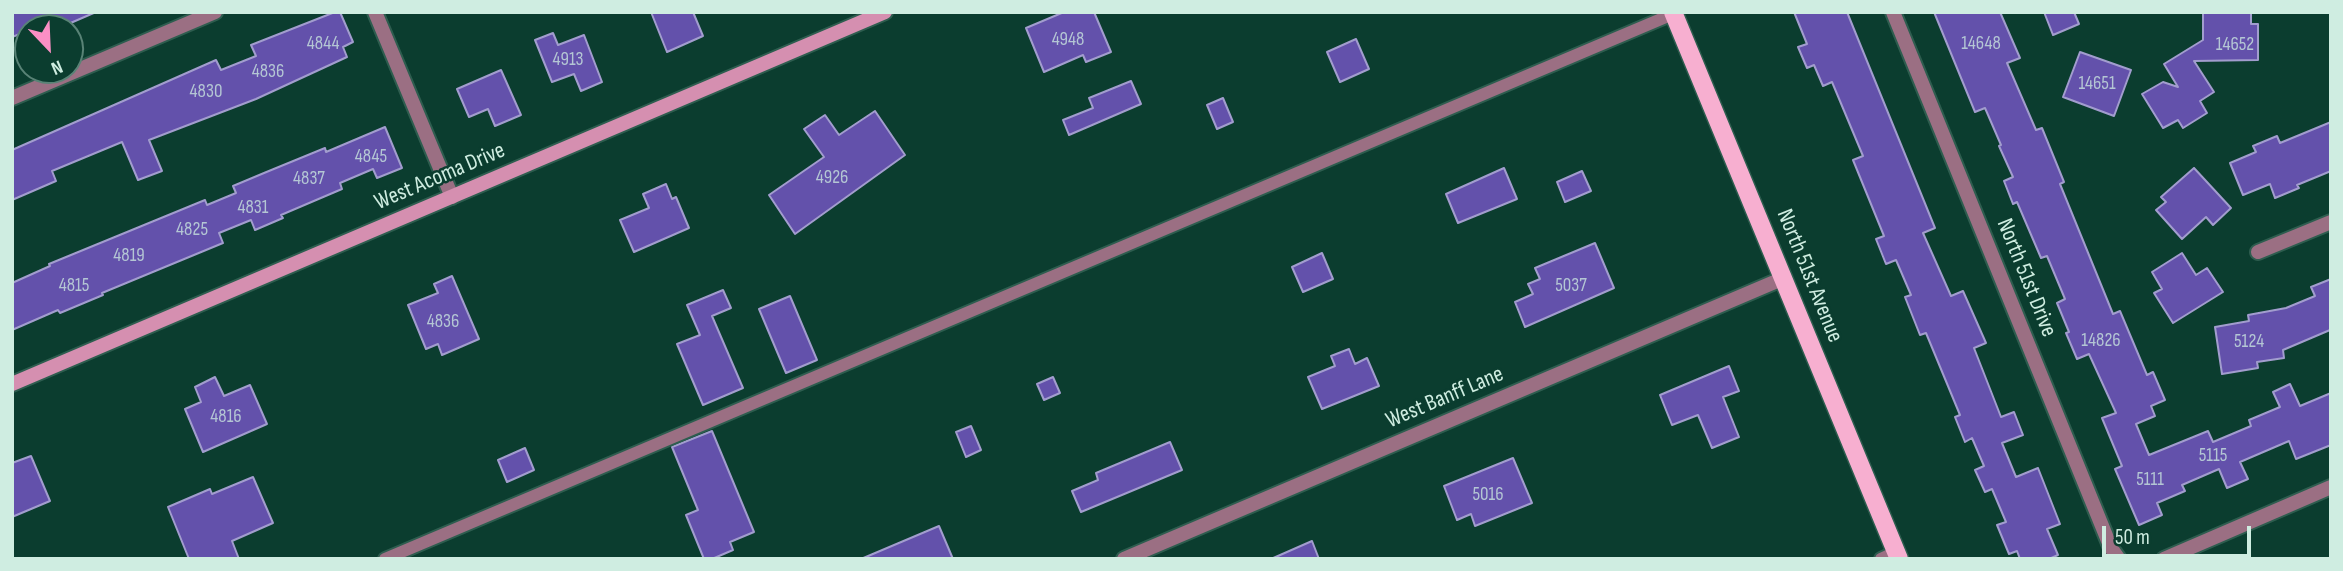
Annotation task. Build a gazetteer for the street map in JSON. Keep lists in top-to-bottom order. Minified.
{"streets":{"main road":["North 51st Avenue"],"street":["West Acoma Drive","North 51st Drive","West Banff Lane"]},"crossings":[["North 51st Avenue","West Banff Lane"]],"house_numbers":["4948","4844","14648","14652","4913","4836","14651","4830","4845","4926","4837","4831","4825","4819","4815","5037","4836","14826","5124","4816","5115","5111","5016"],"scale_bar":"50 m","north":"bottom right"}
